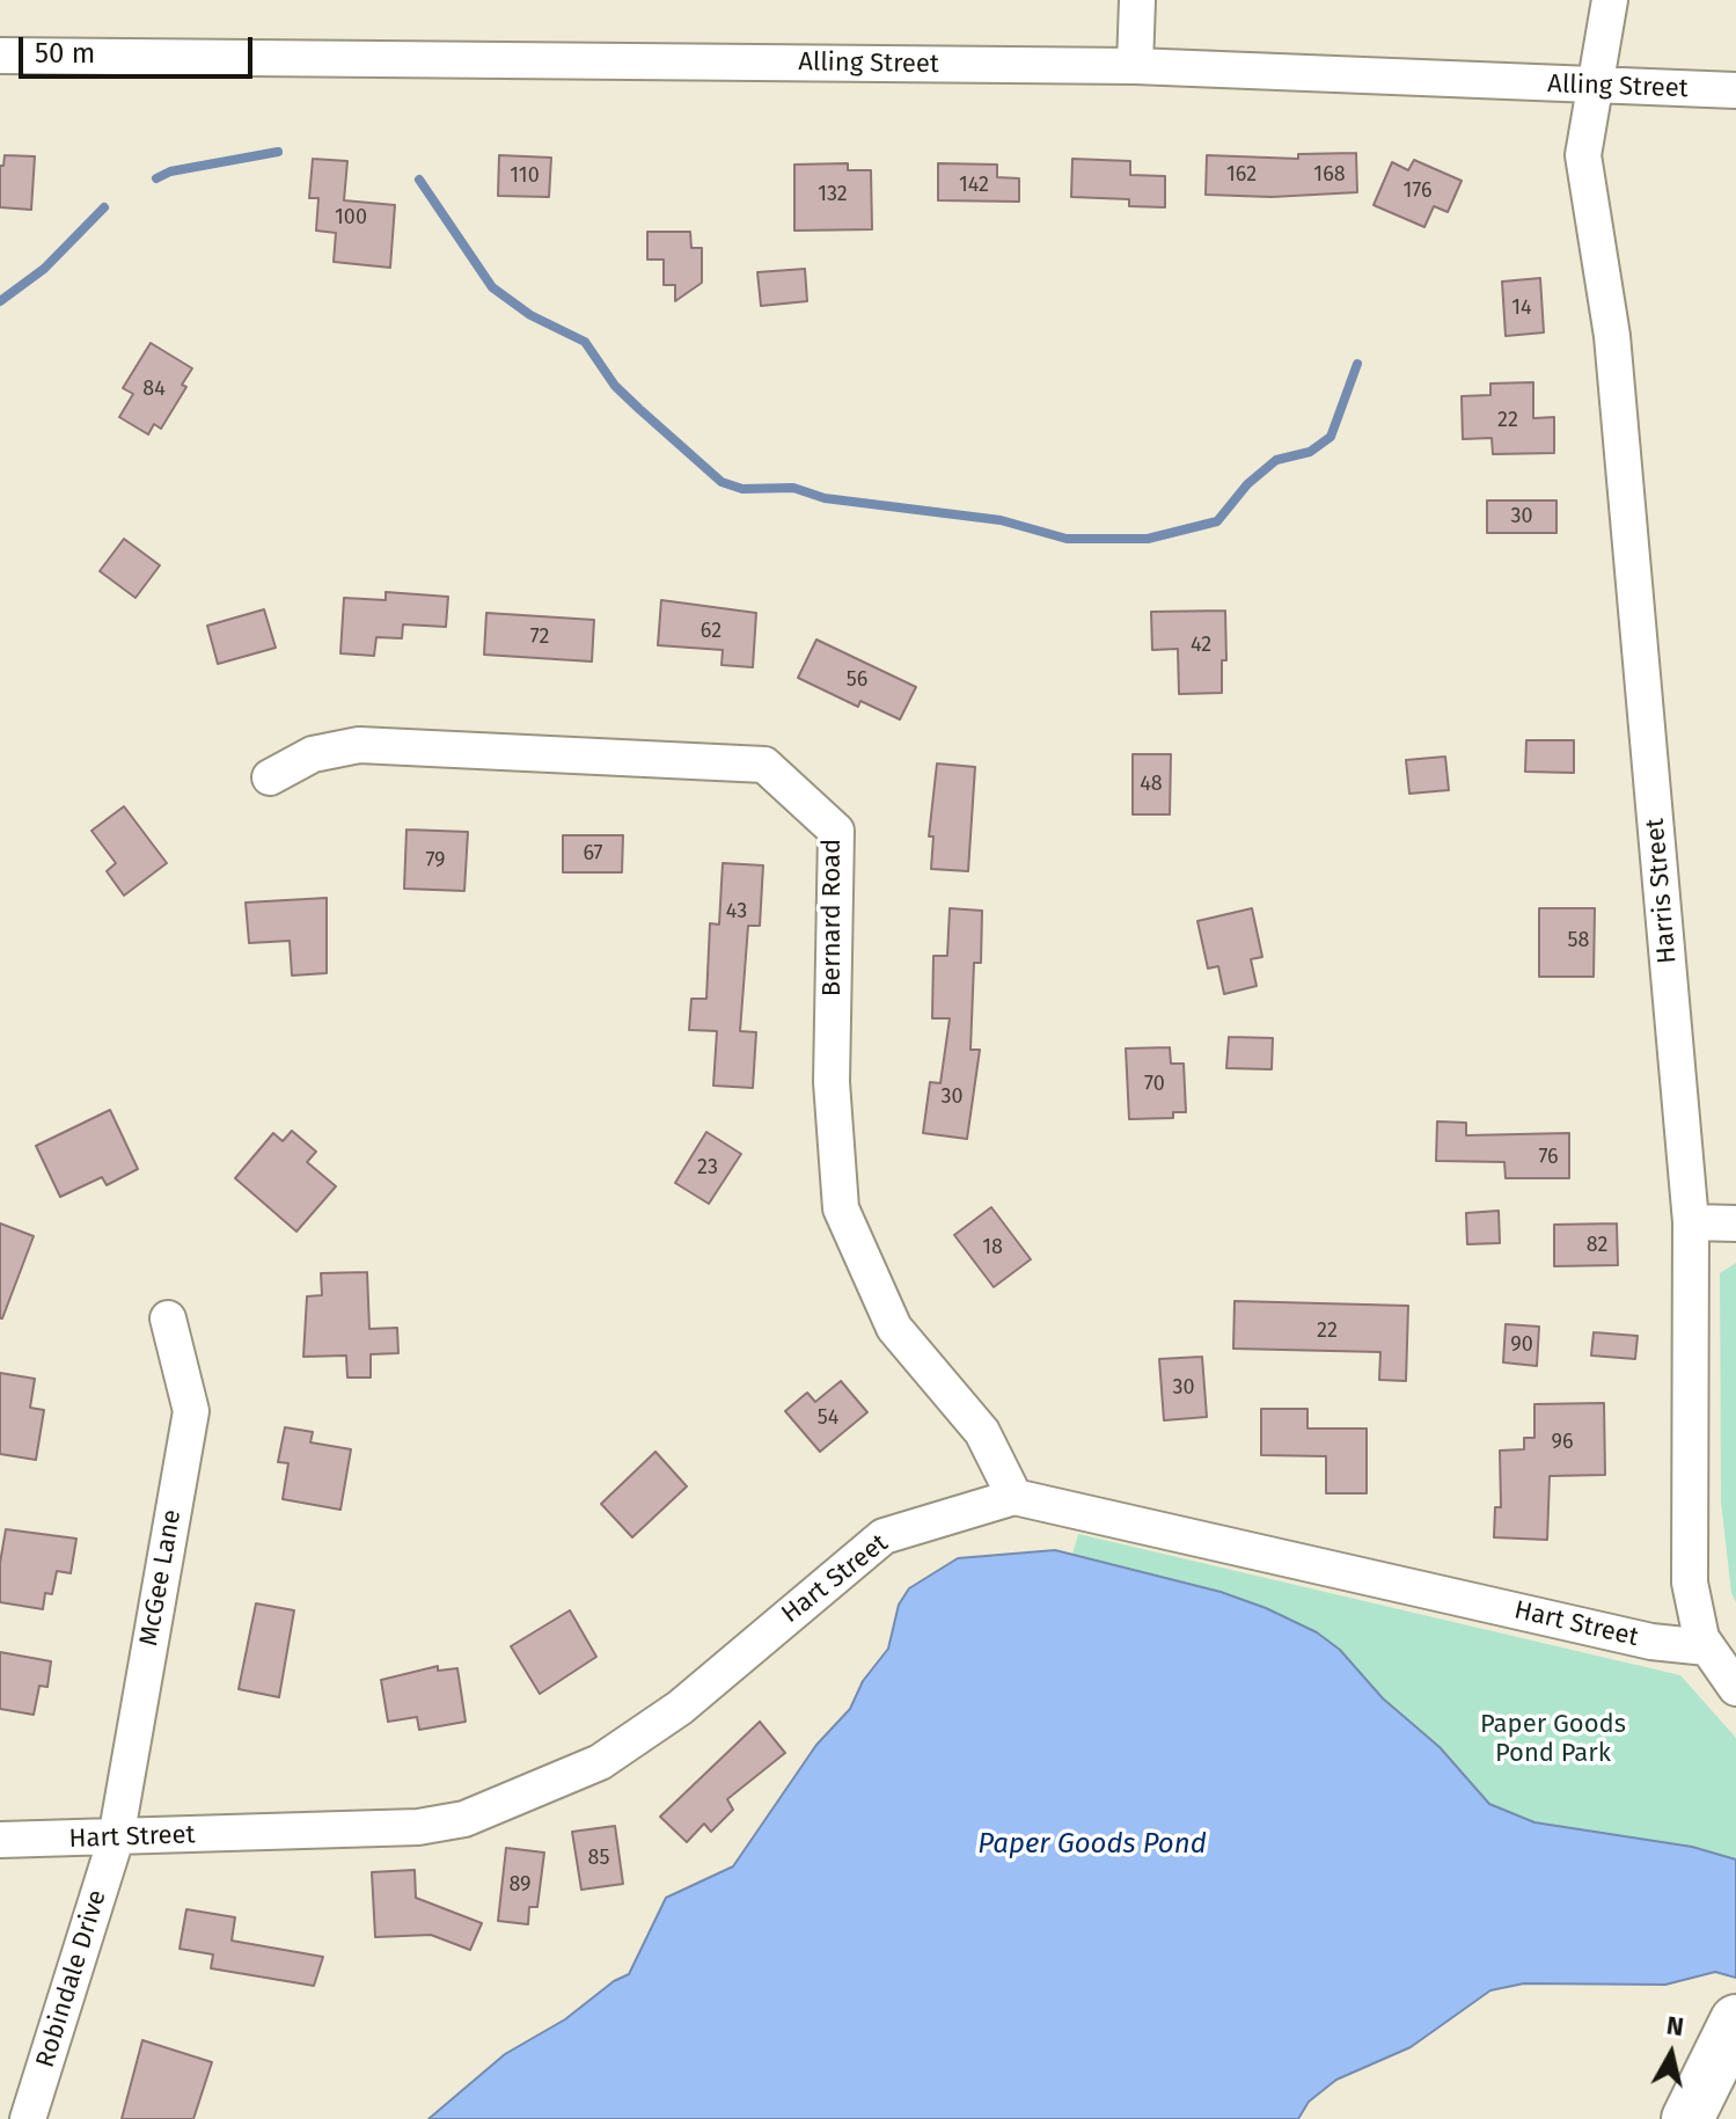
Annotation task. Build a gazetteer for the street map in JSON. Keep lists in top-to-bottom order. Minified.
{"streets":{"street":["Alling Street","Harris Street","Bernard Road","McGee Lane","Hart Street","Robindale Drive"]},"crossings":[["Alling Street","Harris Street"],["Harris Street","Hart Street"],["Bernard Road","Hart Street"],["McGee Lane","Hart Street"],["McGee Lane","Robindale Drive"],["Hart Street","Robindale Drive"]],"water":["Paper Goods Pond"],"parks":["Paper Goods Pond Park"],"house_numbers":["162","168","110","142","176","132","100","14","84","22","30","62","72","42","56","48","67","79","43","58","70","30","76","23","82","18","22","90","30","54","96","85","89"],"scale_bar":"50 m","north":"top"}
